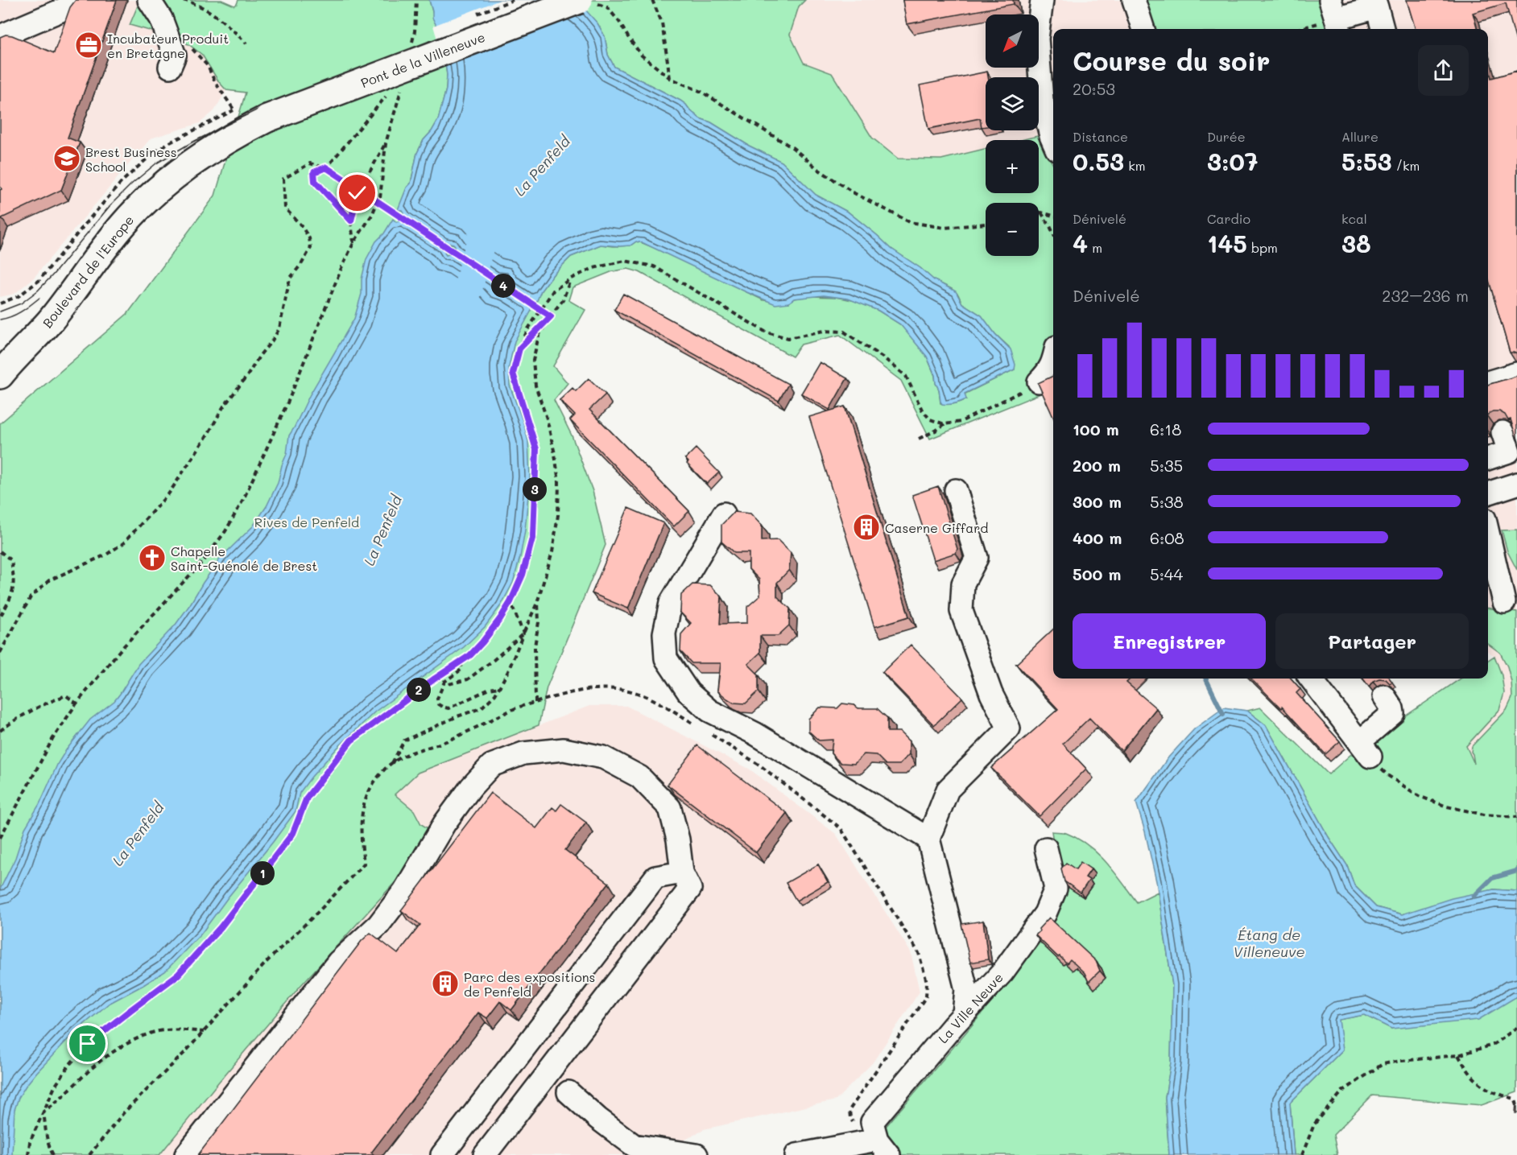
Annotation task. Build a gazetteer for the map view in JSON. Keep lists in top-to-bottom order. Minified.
{"streets":{"main road":["Pont de la Villeneuve","Boulevard de l'Europe"],"street":["La Ville Neuve"]},"crossings":[["Pont de la Villeneuve","Boulevard de l'Europe"]],"water":["La Penfeld","Étang de Villeneuve"],"parks":["Rives de Penfeld"],"places":{"office":["Incubateur Produit en Bretagne"],"school or university":["Brest Business School"],"building":["Caserne Giffard","Parc des expositions de Penfeld"],"church":["Chapelle Saint-Guénolé de Brest"]},"north":"bottom left","page":{"map_buttons":["+","−"],"heading":["Course du soir","20:53"],"stats":[["Distance","0.53 km"],["Durée","3:07"],["Allure","5:53 /km"],["Dénivelé","4 m"],["Cardio","145 bpm"],["kcal","38"]],"pins":["4","3","2","1"],"chart":["Dénivelé","232–236 m"],"list":[{"name":"100 m","note":"6:18"},{"name":"200 m","note":"5:35"},{"name":"300 m","note":"5:38"},{"name":"400 m","note":"6:08"},{"name":"500 m","note":"5:44"}],"buttons":["Enregistrer","Partager"]}}
